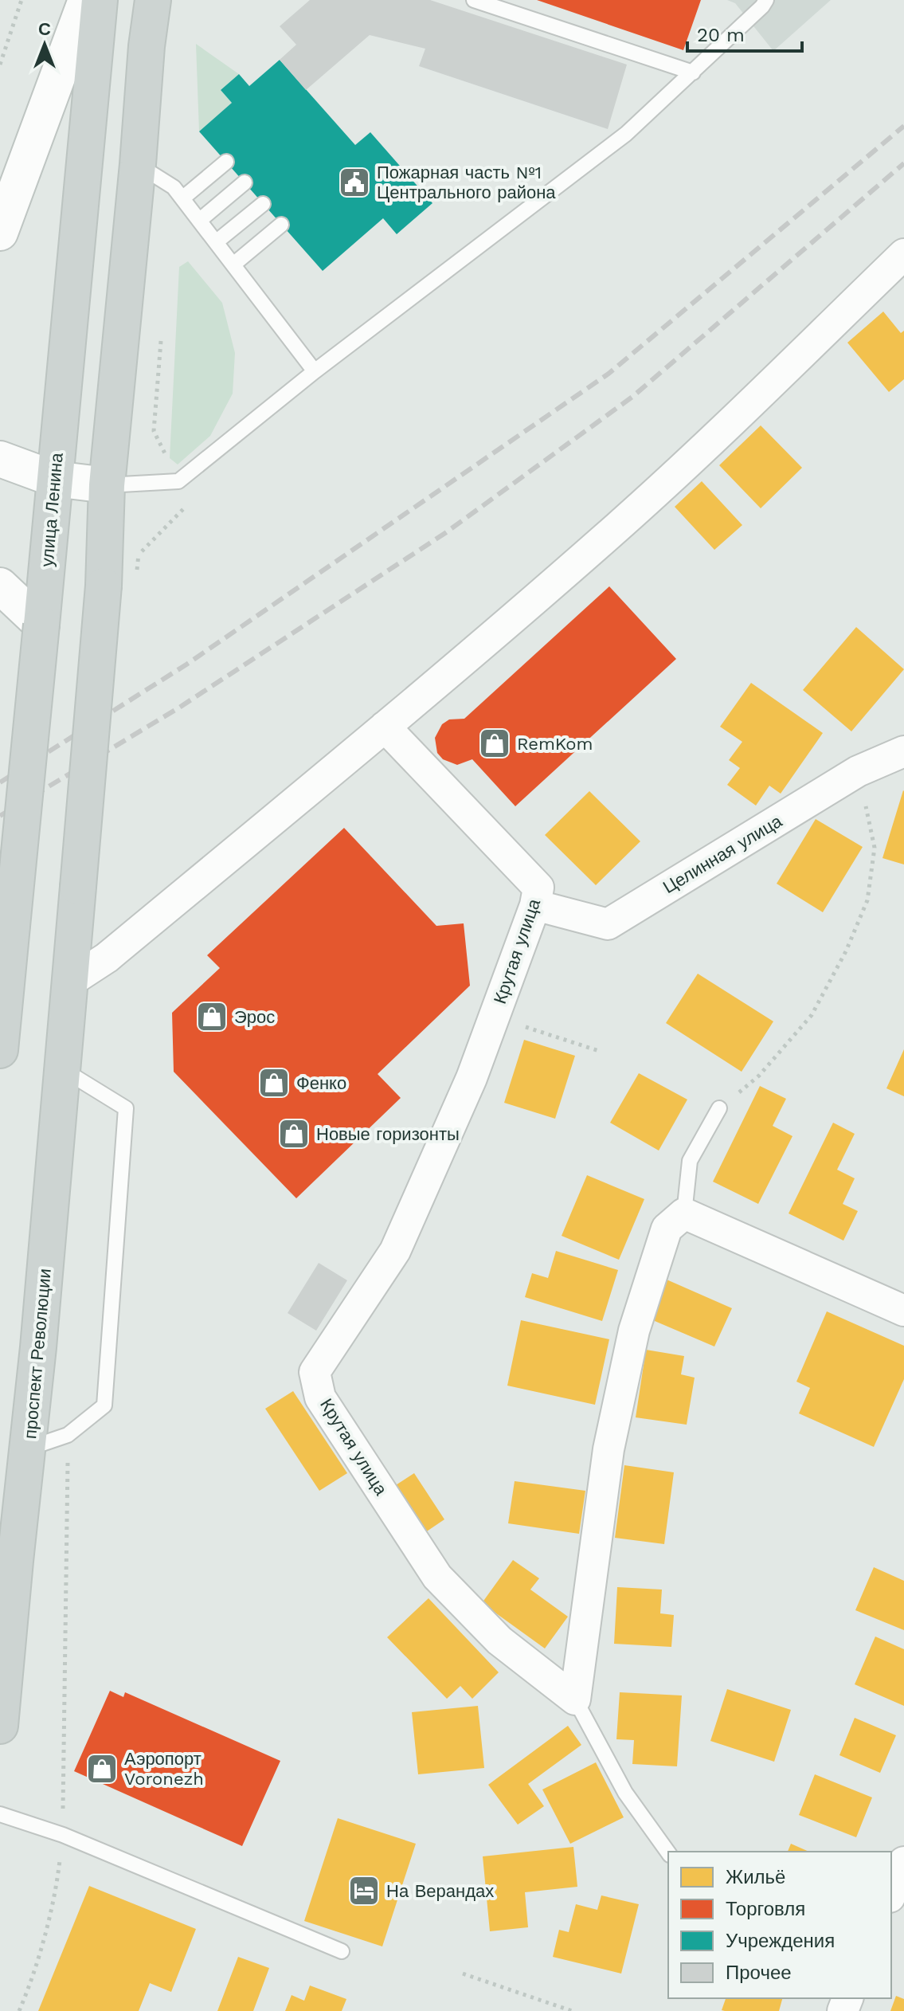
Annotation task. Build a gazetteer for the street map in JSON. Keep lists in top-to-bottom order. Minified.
{"streets":{"main road":["улица Ленина","проспект Революции"],"street":["Целинная улица","Крутая улица"]},"crossings":[["Целинная улица","Крутая улица"]],"places":{"public building":["Пожарная часть №1 Центрального района"],"shop":["RemKom","Эрос","Фенко","Новые горизонты","Аэропорт Voronezh"],"hotel":["На Верандах"]},"legend":["Жильё","Торговля","Учреждения","Прочее"],"scale_bar":"20 m","north":"top"}
